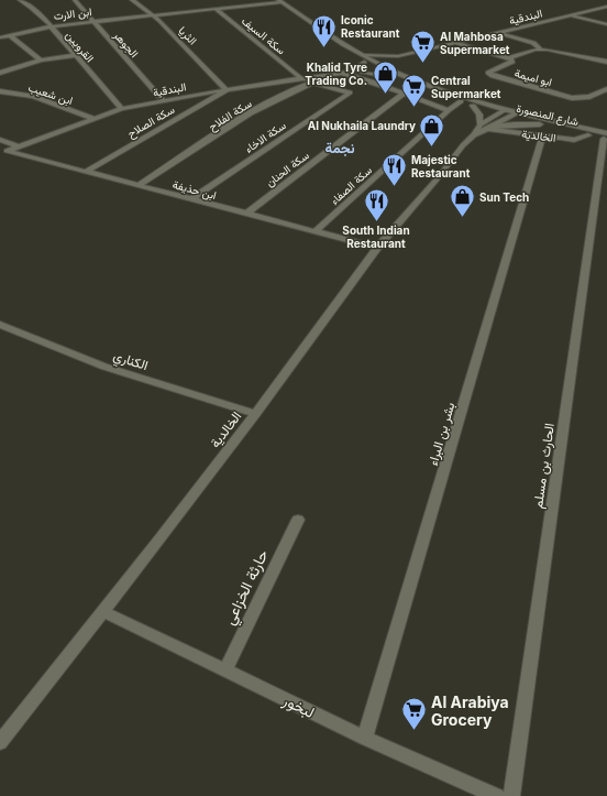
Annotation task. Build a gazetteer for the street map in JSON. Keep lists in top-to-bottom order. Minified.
{"streets":{"street":["ابن الارت","البندقية","الثريا","سكة السيف","الجوهر","القرويين","ابو اميمة","ابن شعيب","سكة الفلاح","شارع المنصورة","سكة الصلاح","الخالدية","سكة الاخاء","سكة الحنان","سكة الصفاء","ابن حذيفة","الكناري","بشر بن البراء","الحارث بن مسلم","حارثة الخزاعي","لبخور"]},"crossings":[["ابن الارت","الثريا"],["ابن الارت","سكة السيف"],["ابن الارت","الجوهر"],["ابن الارت","القرويين"],["ابن الارت","شارع المنصورة"],["البندقية","الثريا"],["البندقية","سكة السيف"],["البندقية","الجوهر"],["البندقية","القرويين"],["البندقية","ابو اميمة"],["البندقية","ابن شعيب"],["البندقية","سكة الفلاح"],["البندقية","شارع المنصورة"],["البندقية","سكة الصلاح"],["البندقية","ابن حذيفة"],["الثريا","سكة الصلاح"],["سكة الفلاح","سكة الاخاء"],["سكة الفلاح","ابن حذيفة"],["شارع المنصورة","الخالدية"],["شارع المنصورة","سكة الصفاء"],["شارع المنصورة","بشر بن البراء"],["شارع المنصورة","الحارث بن مسلم"],["سكة الصلاح","ابن حذيفة"],["الخالدية","ابن حذيفة"],["الخالدية","الكناري"],["الخالدية","بشر بن البراء"],["الخالدية","لبخور"],["سكة الاخاء","ابن حذيفة"],["سكة الحنان","ابن حذيفة"],["سكة الصفاء","ابن حذيفة"],["بشر بن البراء","لبخور"],["حارثة الخزاعي","لبخور"]],"districts":["نجمة"],"places":{"restaurant":["Iconic Restaurant","Majestic Restaurant","South Indian Restaurant"],"supermarket":["Al Mahbosa Supermarket","Central Supermarket","Al Arabiya Grocery"],"shop":["Khalid Tyre Trading Co.","Al Nukhaila Laundry","Sun Tech"]}}
